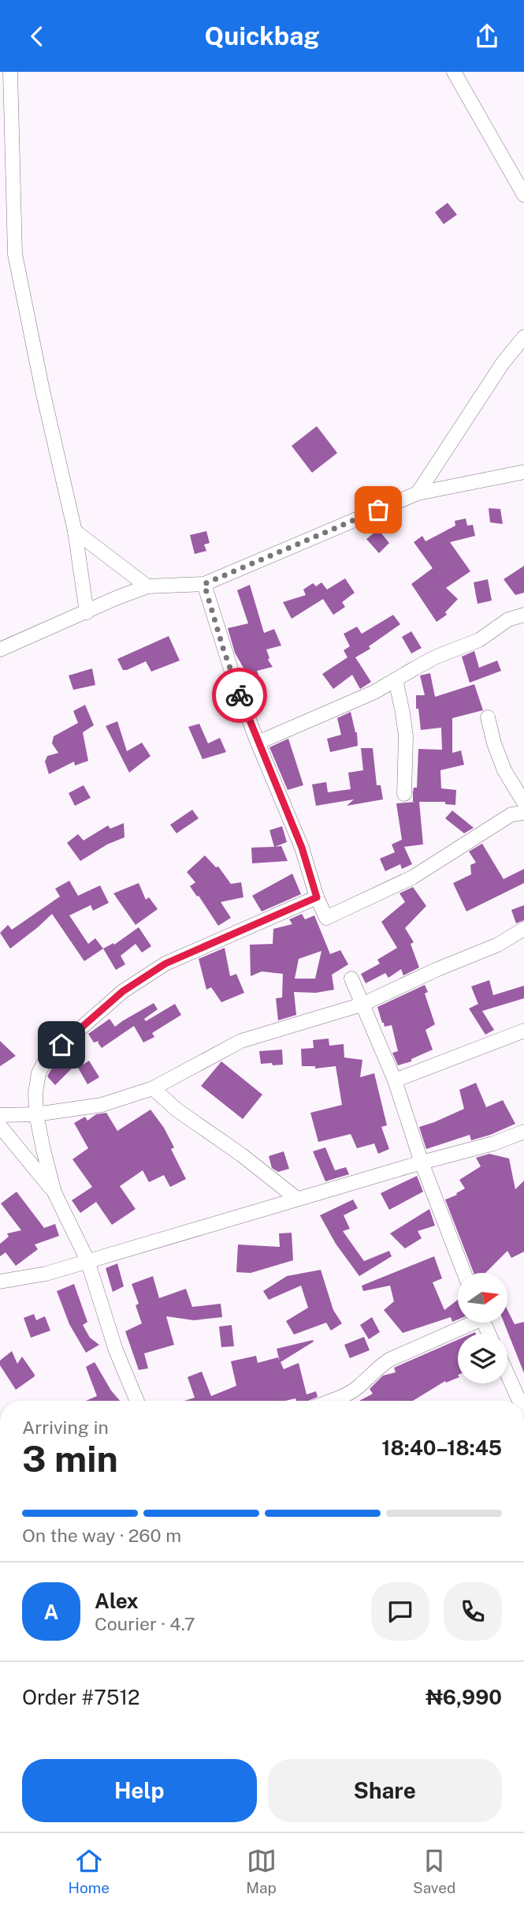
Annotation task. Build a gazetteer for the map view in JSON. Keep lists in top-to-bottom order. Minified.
{"north":"right","page":{"header":"Quickbag","heading":["3 min","Arriving in","18:40–18:45"],"panel":["Alex","Courier · 4.7","Order #7512","₦6,990"],"bar":"On the way · 260 m","round":"A","buttons":["Help","Share"],"tabs":["Home","Map","Saved"]}}
